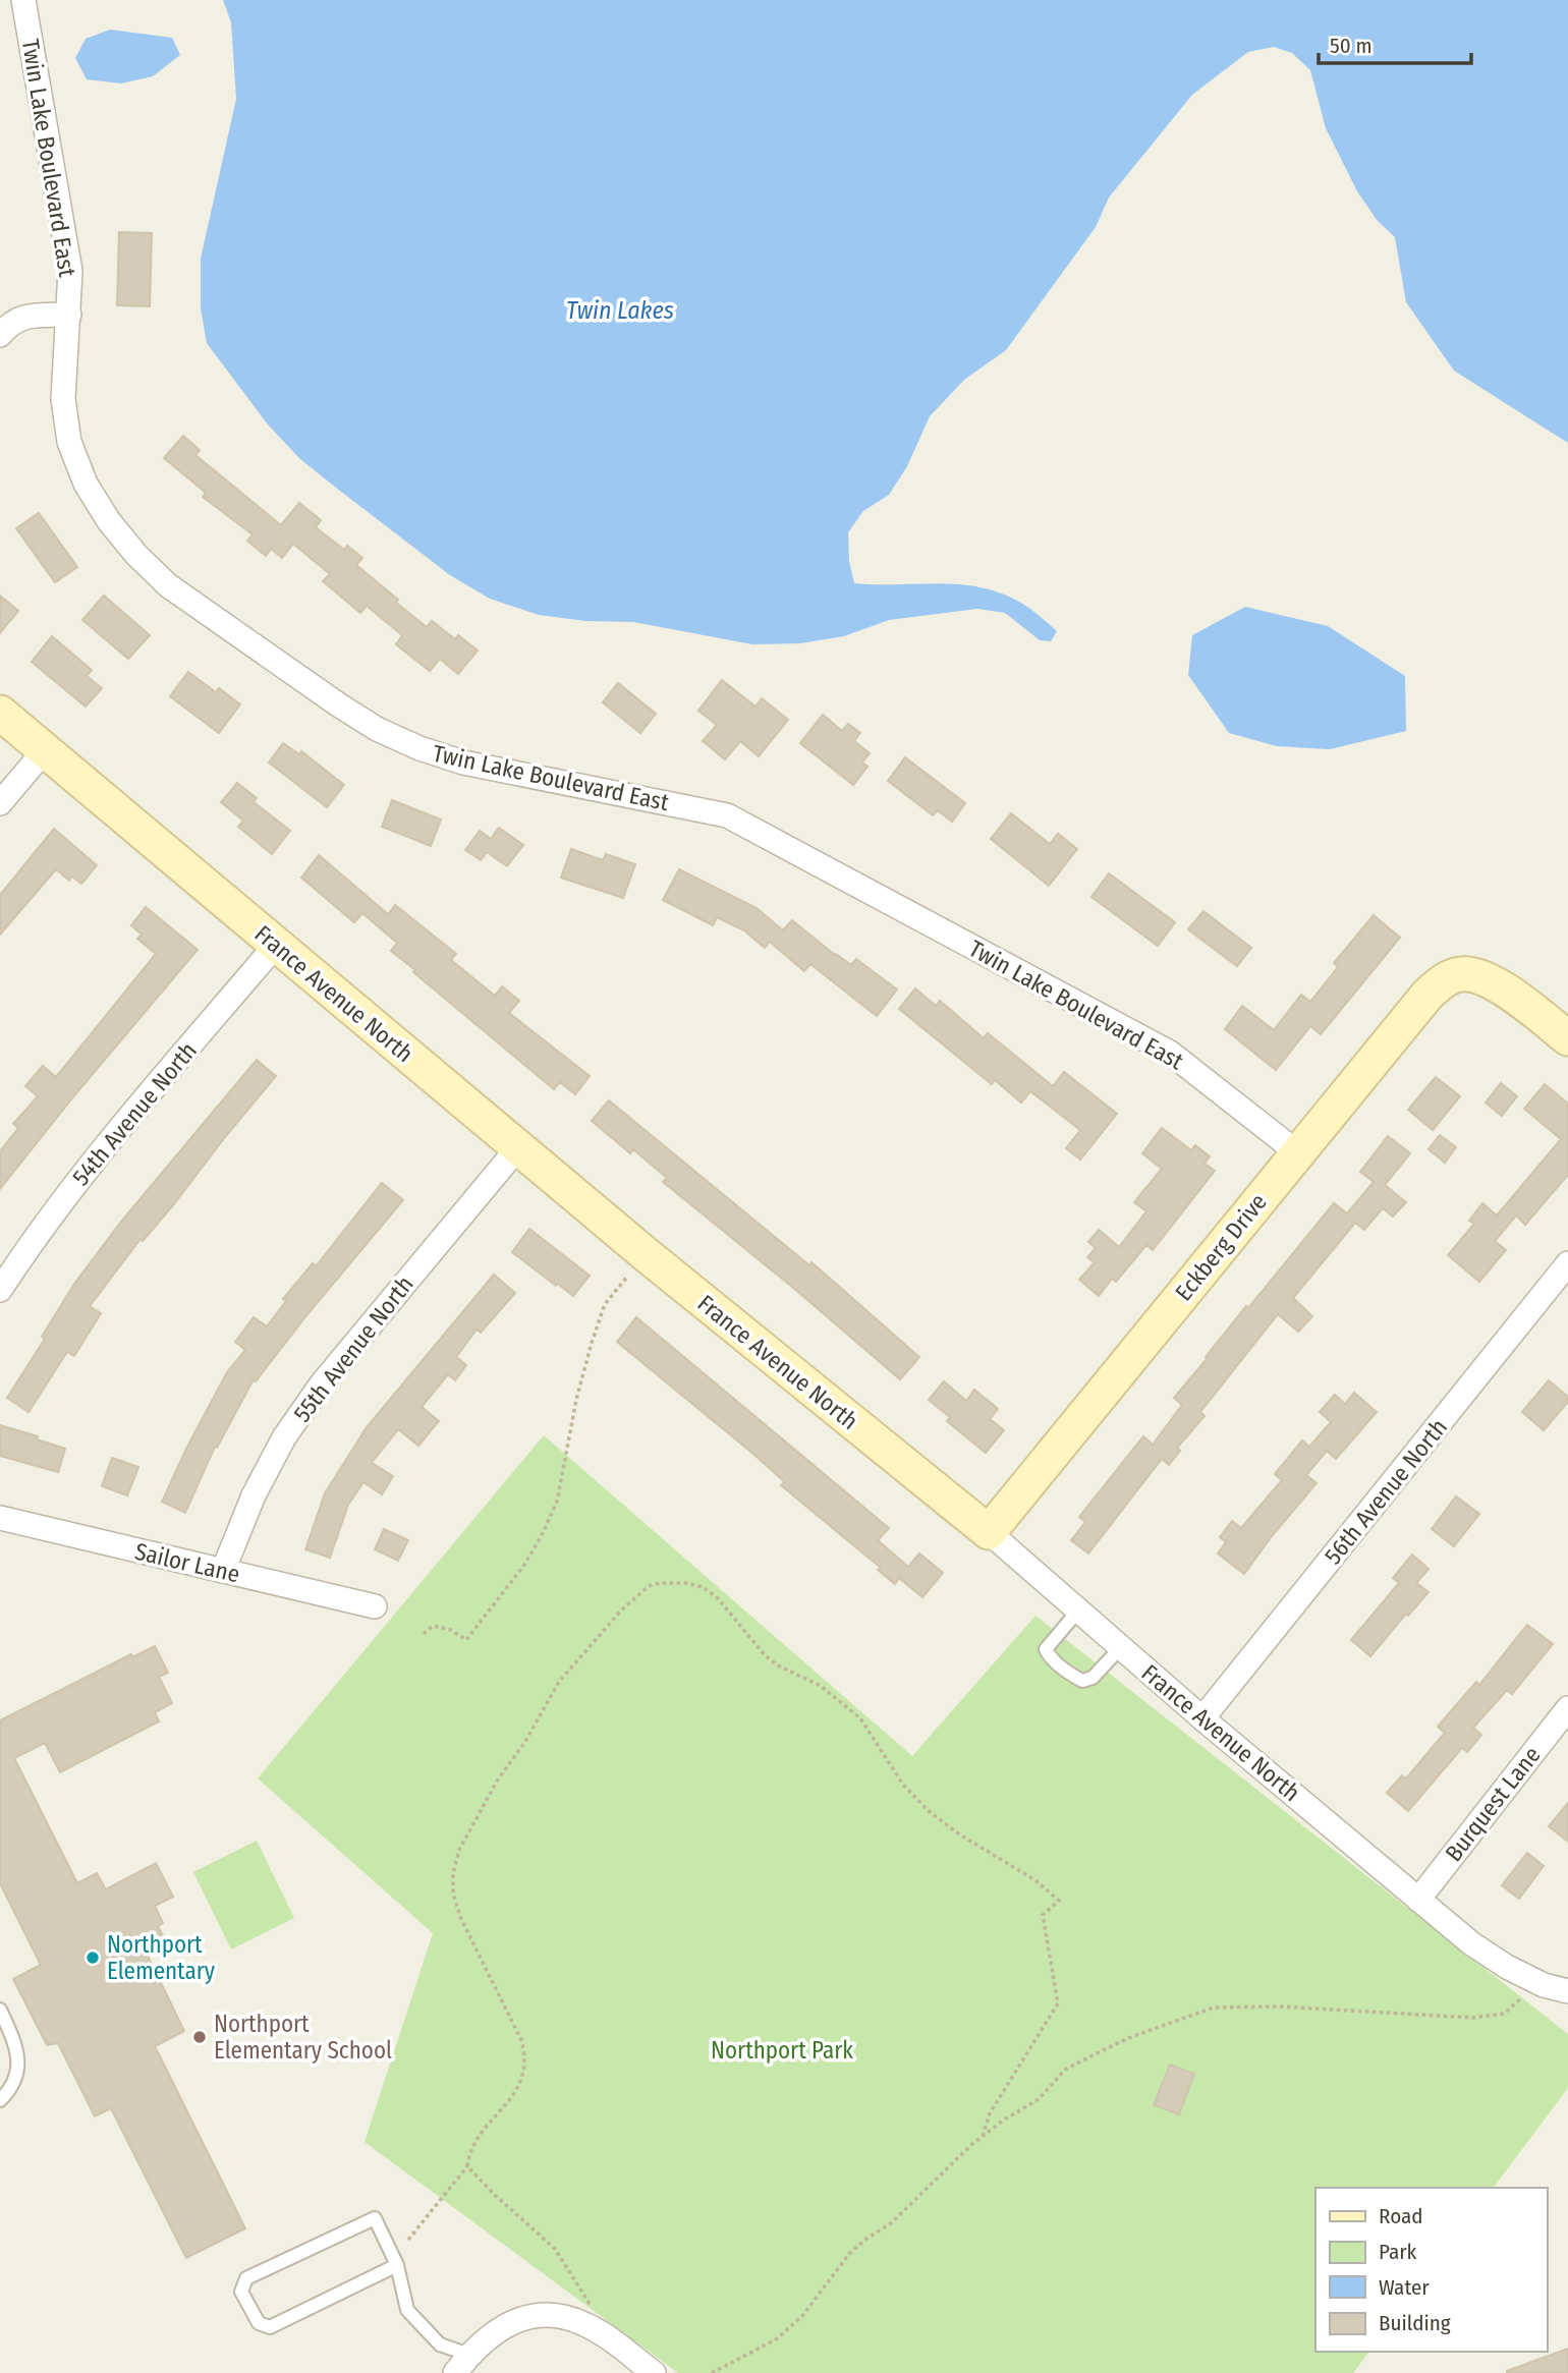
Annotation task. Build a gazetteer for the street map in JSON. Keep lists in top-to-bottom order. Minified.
{"streets":{"street":["Twin Lake Boulevard East","France Avenue North","54th Avenue North","Eckberg Drive","55th Avenue North","56th Avenue North","Sailor Lane","Burquest Lane"]},"crossings":[["Twin Lake Boulevard East","Eckberg Drive"],["France Avenue North","54th Avenue North"],["France Avenue North","Eckberg Drive"],["France Avenue North","55th Avenue North"],["France Avenue North","56th Avenue North"],["France Avenue North","Burquest Lane"],["55th Avenue North","Sailor Lane"]],"water":["Twin Lakes"],"parks":["Northport Park"],"places":["Northport Elementary","Northport Elementary School"],"legend":["Road","Park","Water","Building"],"scale_bar":"50 m"}
